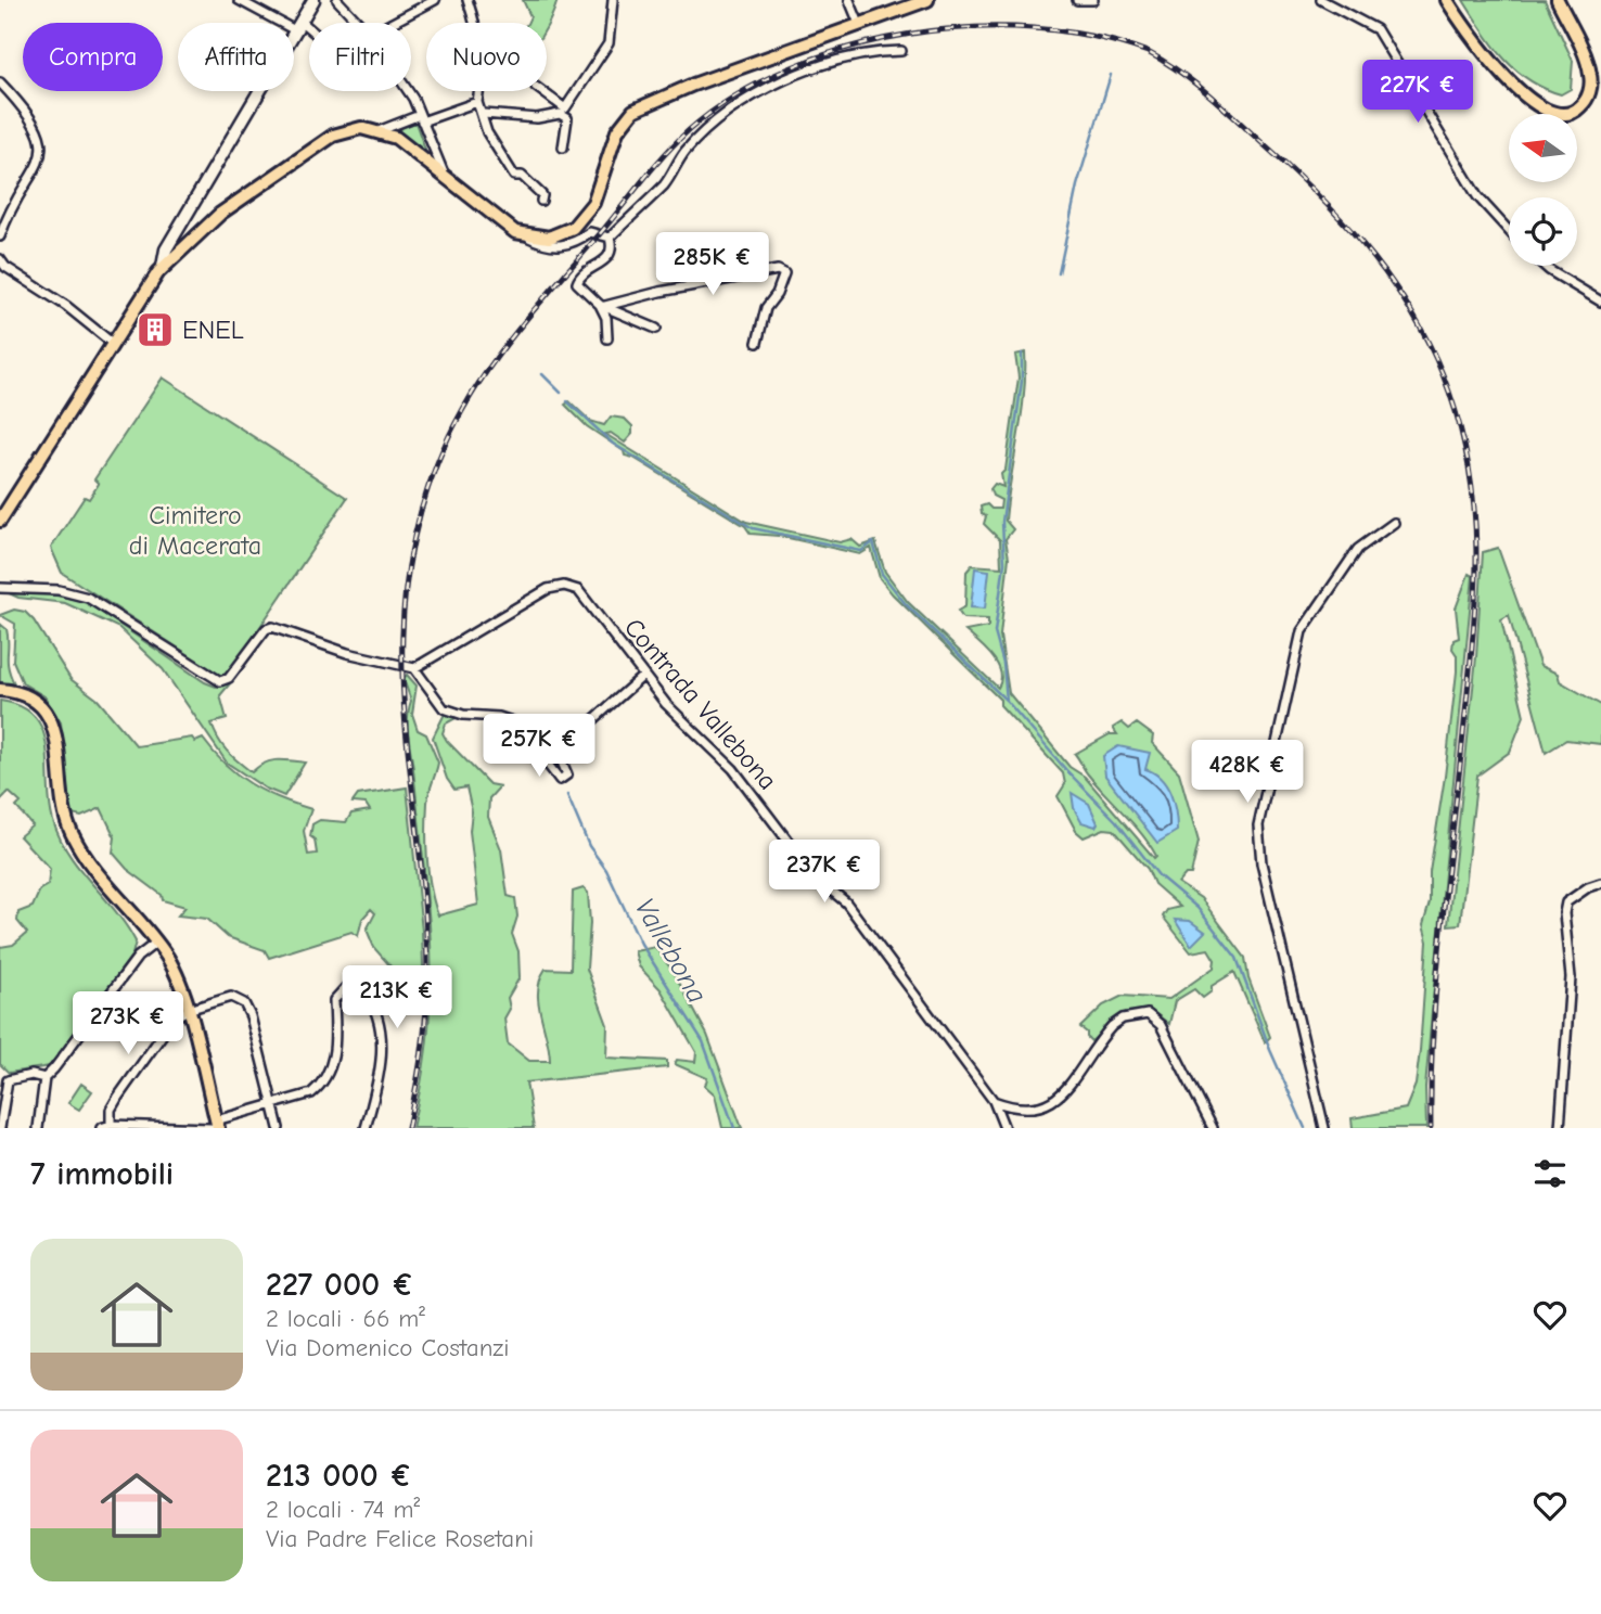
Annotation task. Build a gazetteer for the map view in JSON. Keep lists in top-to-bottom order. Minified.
{"streets":{"street":["Contrada Vallebona"]},"water":["Vallebona"],"parks":["Cimitero di Macerata"],"places":{"building":["ENEL"]},"north":"left","page":{"chip":["Compra","Affitta","Filtri","Nuovo"],"price":["227K €","285K €","257K €","428K €","237K €","213K €","273K €"],"heading":"7 immobili","list":[{"name":"227 000 €","note":"2 locali · 66 m² · Via Domenico Costanzi"},{"name":"213 000 €","note":"2 locali · 74 m² · Via Padre Felice Rosetani"}]}}
